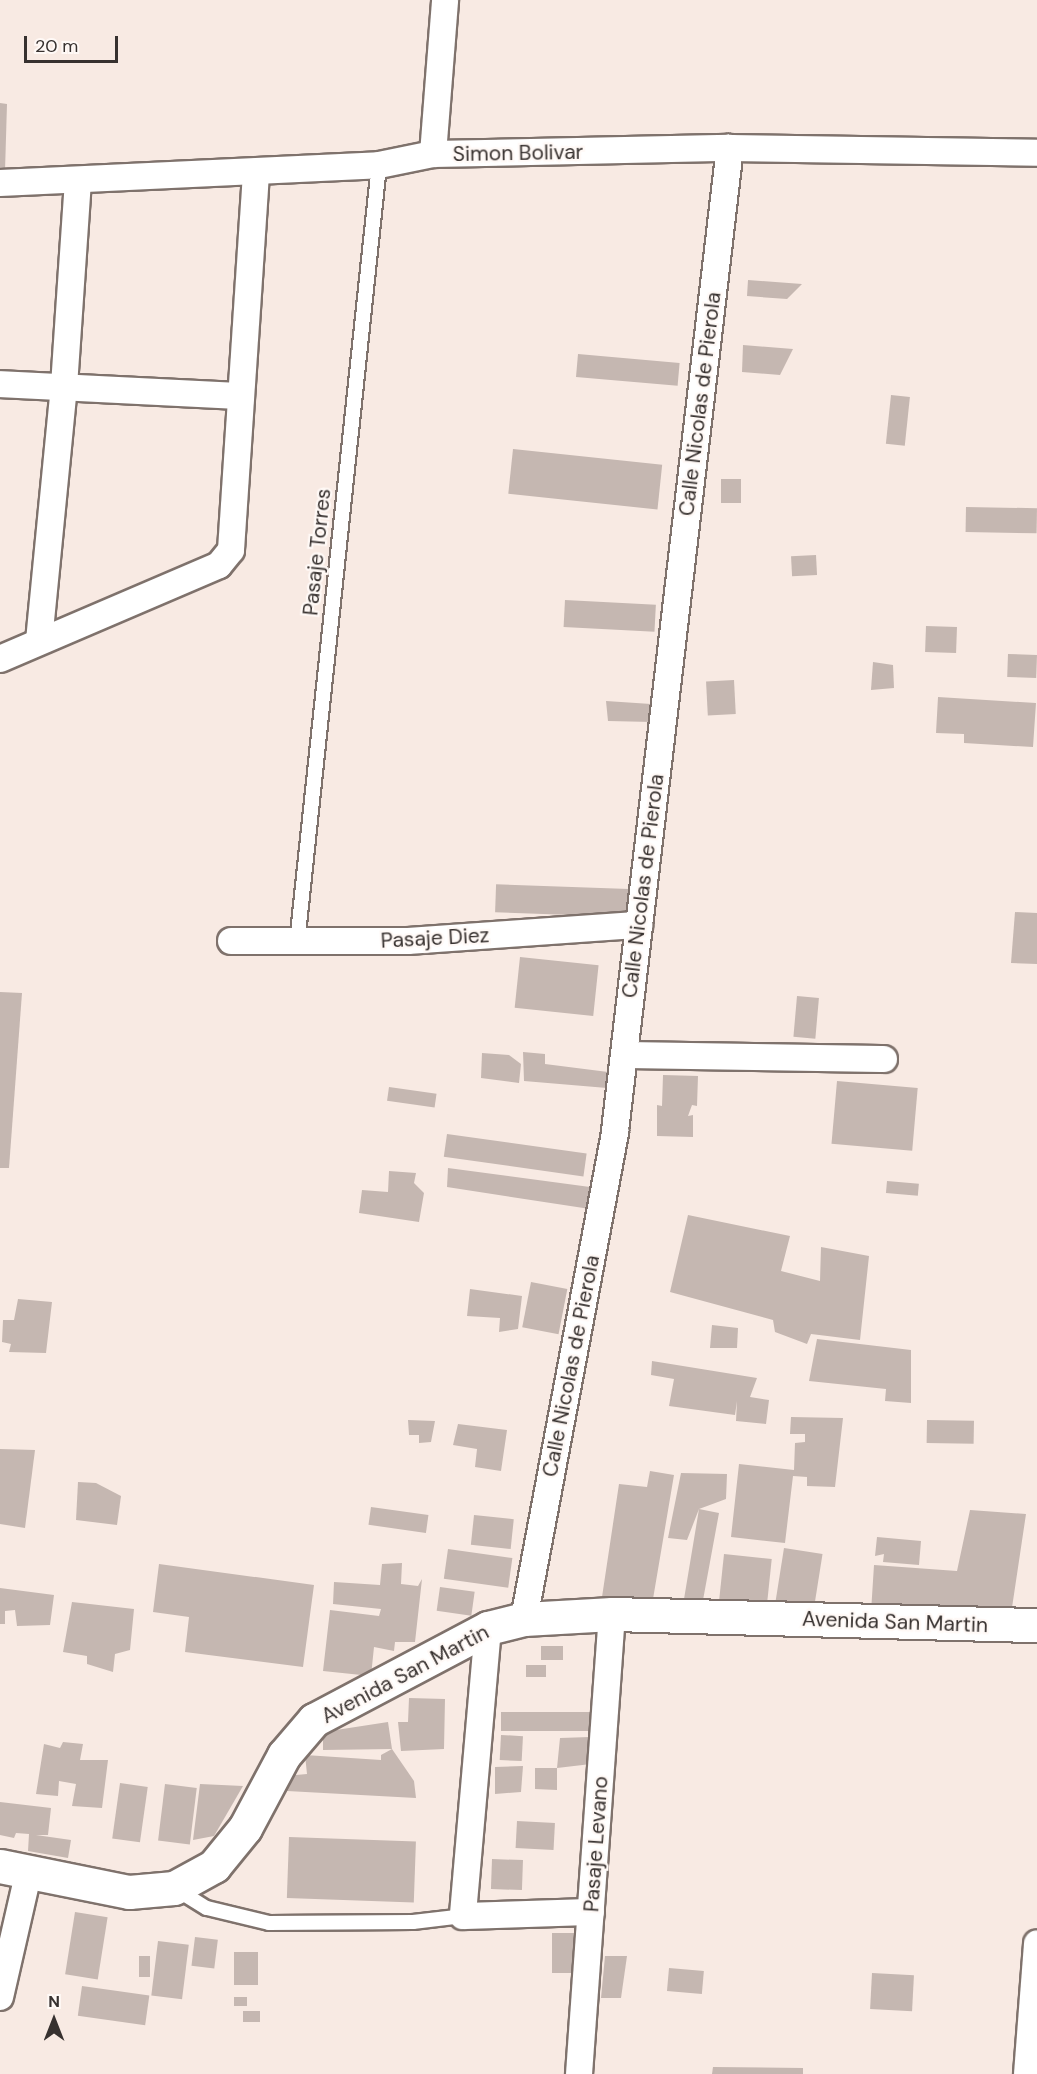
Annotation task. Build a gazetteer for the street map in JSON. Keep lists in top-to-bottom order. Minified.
{"streets":{"street":["Simon Bolivar","Calle Nicolas de Pierola","Pasaje Diez","Avenida San Martin","Pasaje Levano"],"lane":["Pasaje Torres"]},"crossings":[["Simon Bolivar","Calle Nicolas de Pierola"],["Simon Bolivar","Pasaje Torres"],["Calle Nicolas de Pierola","Pasaje Diez"],["Calle Nicolas de Pierola","Avenida San Martin"],["Pasaje Torres","Pasaje Diez"],["Avenida San Martin","Pasaje Levano"]],"scale_bar":"20 m","north":"top"}
